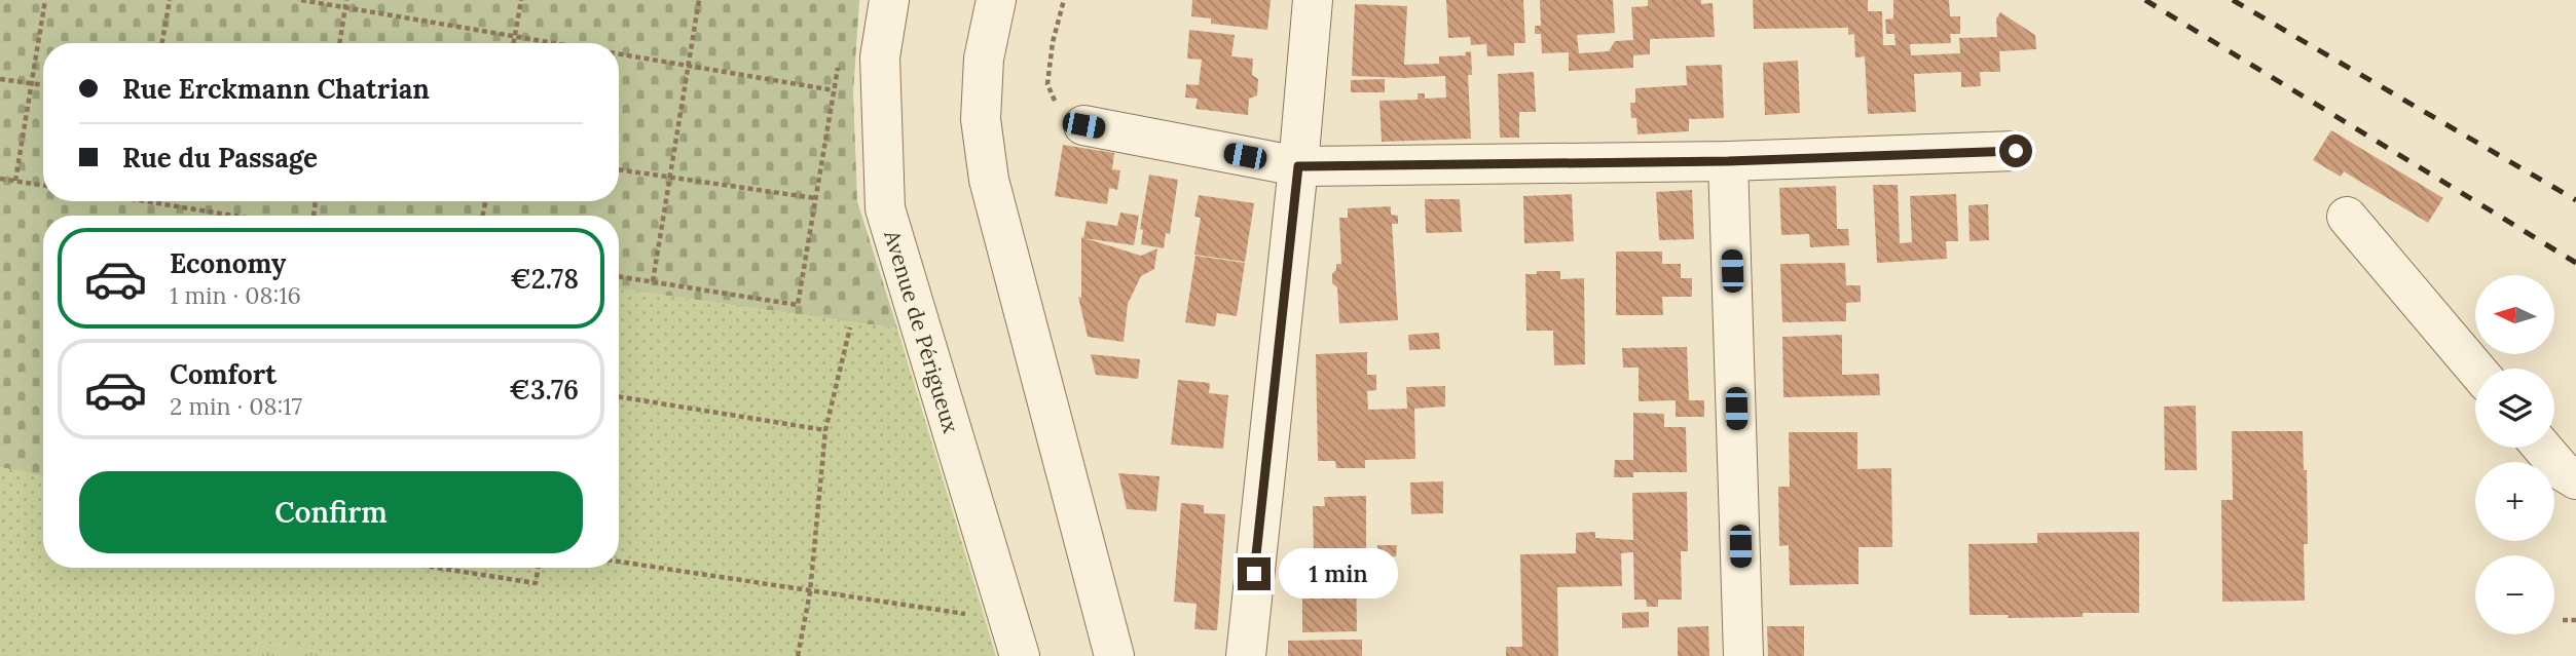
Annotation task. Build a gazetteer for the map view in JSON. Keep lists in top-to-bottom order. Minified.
{"streets":{"street":["Avenue de Périgueux"]},"north":"left","page":{"banner":["Rue Erckmann Chatrian","Rue du Passage"],"list":[{"name":"Economy","note":"1 min · 08:16","value":"€2.78"},{"name":"Comfort","note":"2 min · 08:17","value":"€3.76"}],"map_buttons":["+","−"],"buttons":"Confirm","bubble":"1 min"}}
